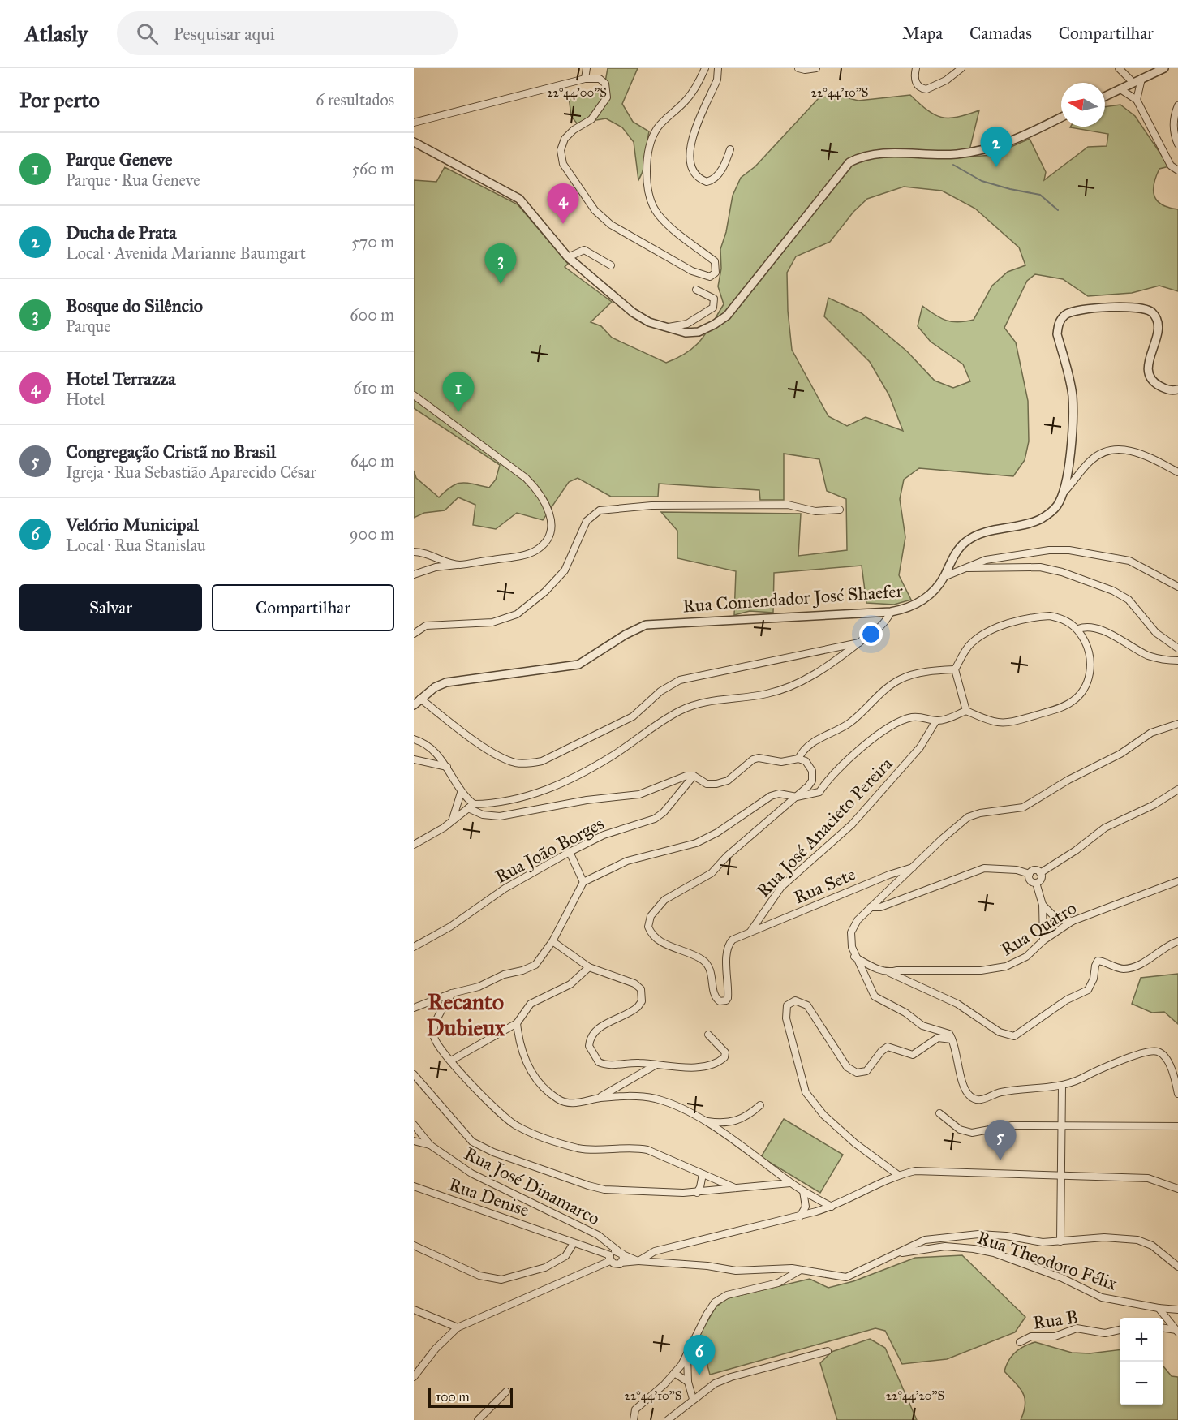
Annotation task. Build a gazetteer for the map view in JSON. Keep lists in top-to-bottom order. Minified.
{"streets":{"street":["Rua Comendador José Shaefer","Rua José Anacieto Pereira","Rua João Borges","Rua Sete","Rua Quatro","Rua José Dinamarco","Rua Denise","Rua Theodoro Félix","Rua B"]},"crossings":[["Rua José Anacieto Pereira","Rua Sete"],["Rua José Dinamarco","Rua Denise"]],"districts":["Recanto Dubieux"],"scale_bar":"100 m","north":"left","page":{"header":"Atlasly","search":"Pesquisar aqui","nav":["Mapa","Camadas","Compartilhar"],"heading":["Por perto","6 resultados"],"pins":["2","4","3","1","5","6"],"list":[{"mark":"1","name":"Parque Geneve","note":"Parque · Rua Geneve","value":"560 m"},{"mark":"2","name":"Ducha de Prata","note":"Local · Avenida Marianne Baumgart","value":"570 m"},{"mark":"3","name":"Bosque do Silêncio","note":"Parque","value":"600 m"},{"mark":"4","name":"Hotel Terrazza","note":"Hotel","value":"610 m"},{"mark":"5","name":"Congregação Cristã no Brasil","note":"Igreja · Rua Sebastião Aparecido César","value":"640 m"},{"mark":"6","name":"Velório Municipal","note":"Local · Rua Stanislau","value":"900 m"}],"buttons":["Salvar","Compartilhar"],"map_buttons":["+","−"],"scale":"100 m"},"coordinates":["22°44'00\"S","22°44'10\"S","22°44'20\"S"]}
